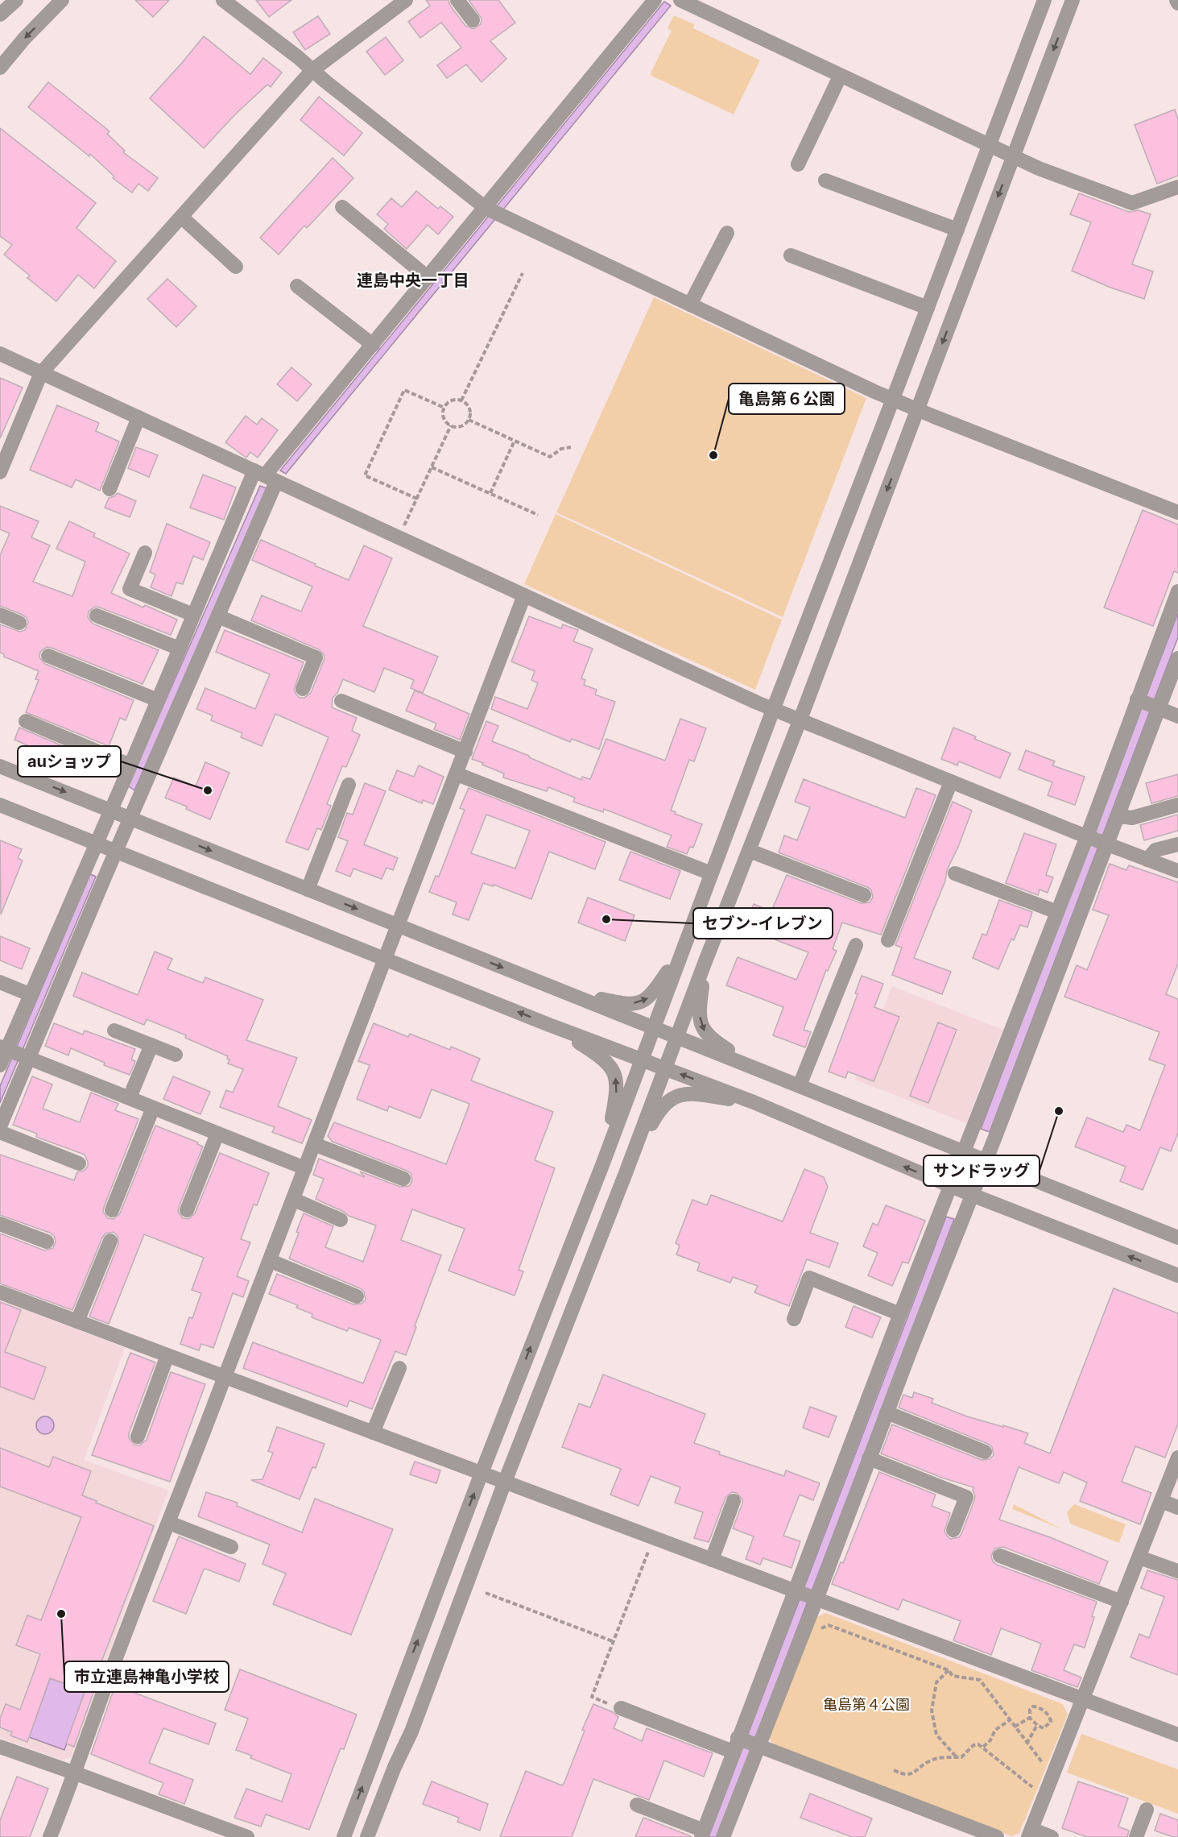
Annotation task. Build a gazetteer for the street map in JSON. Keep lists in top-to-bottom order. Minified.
{"districts":["連島中央一丁目"],"parks":["亀島第４公園"],"places":["亀島第６公園","auショップ","セブン-イレブン","サンドラッグ","市立連島神亀小学校"]}
